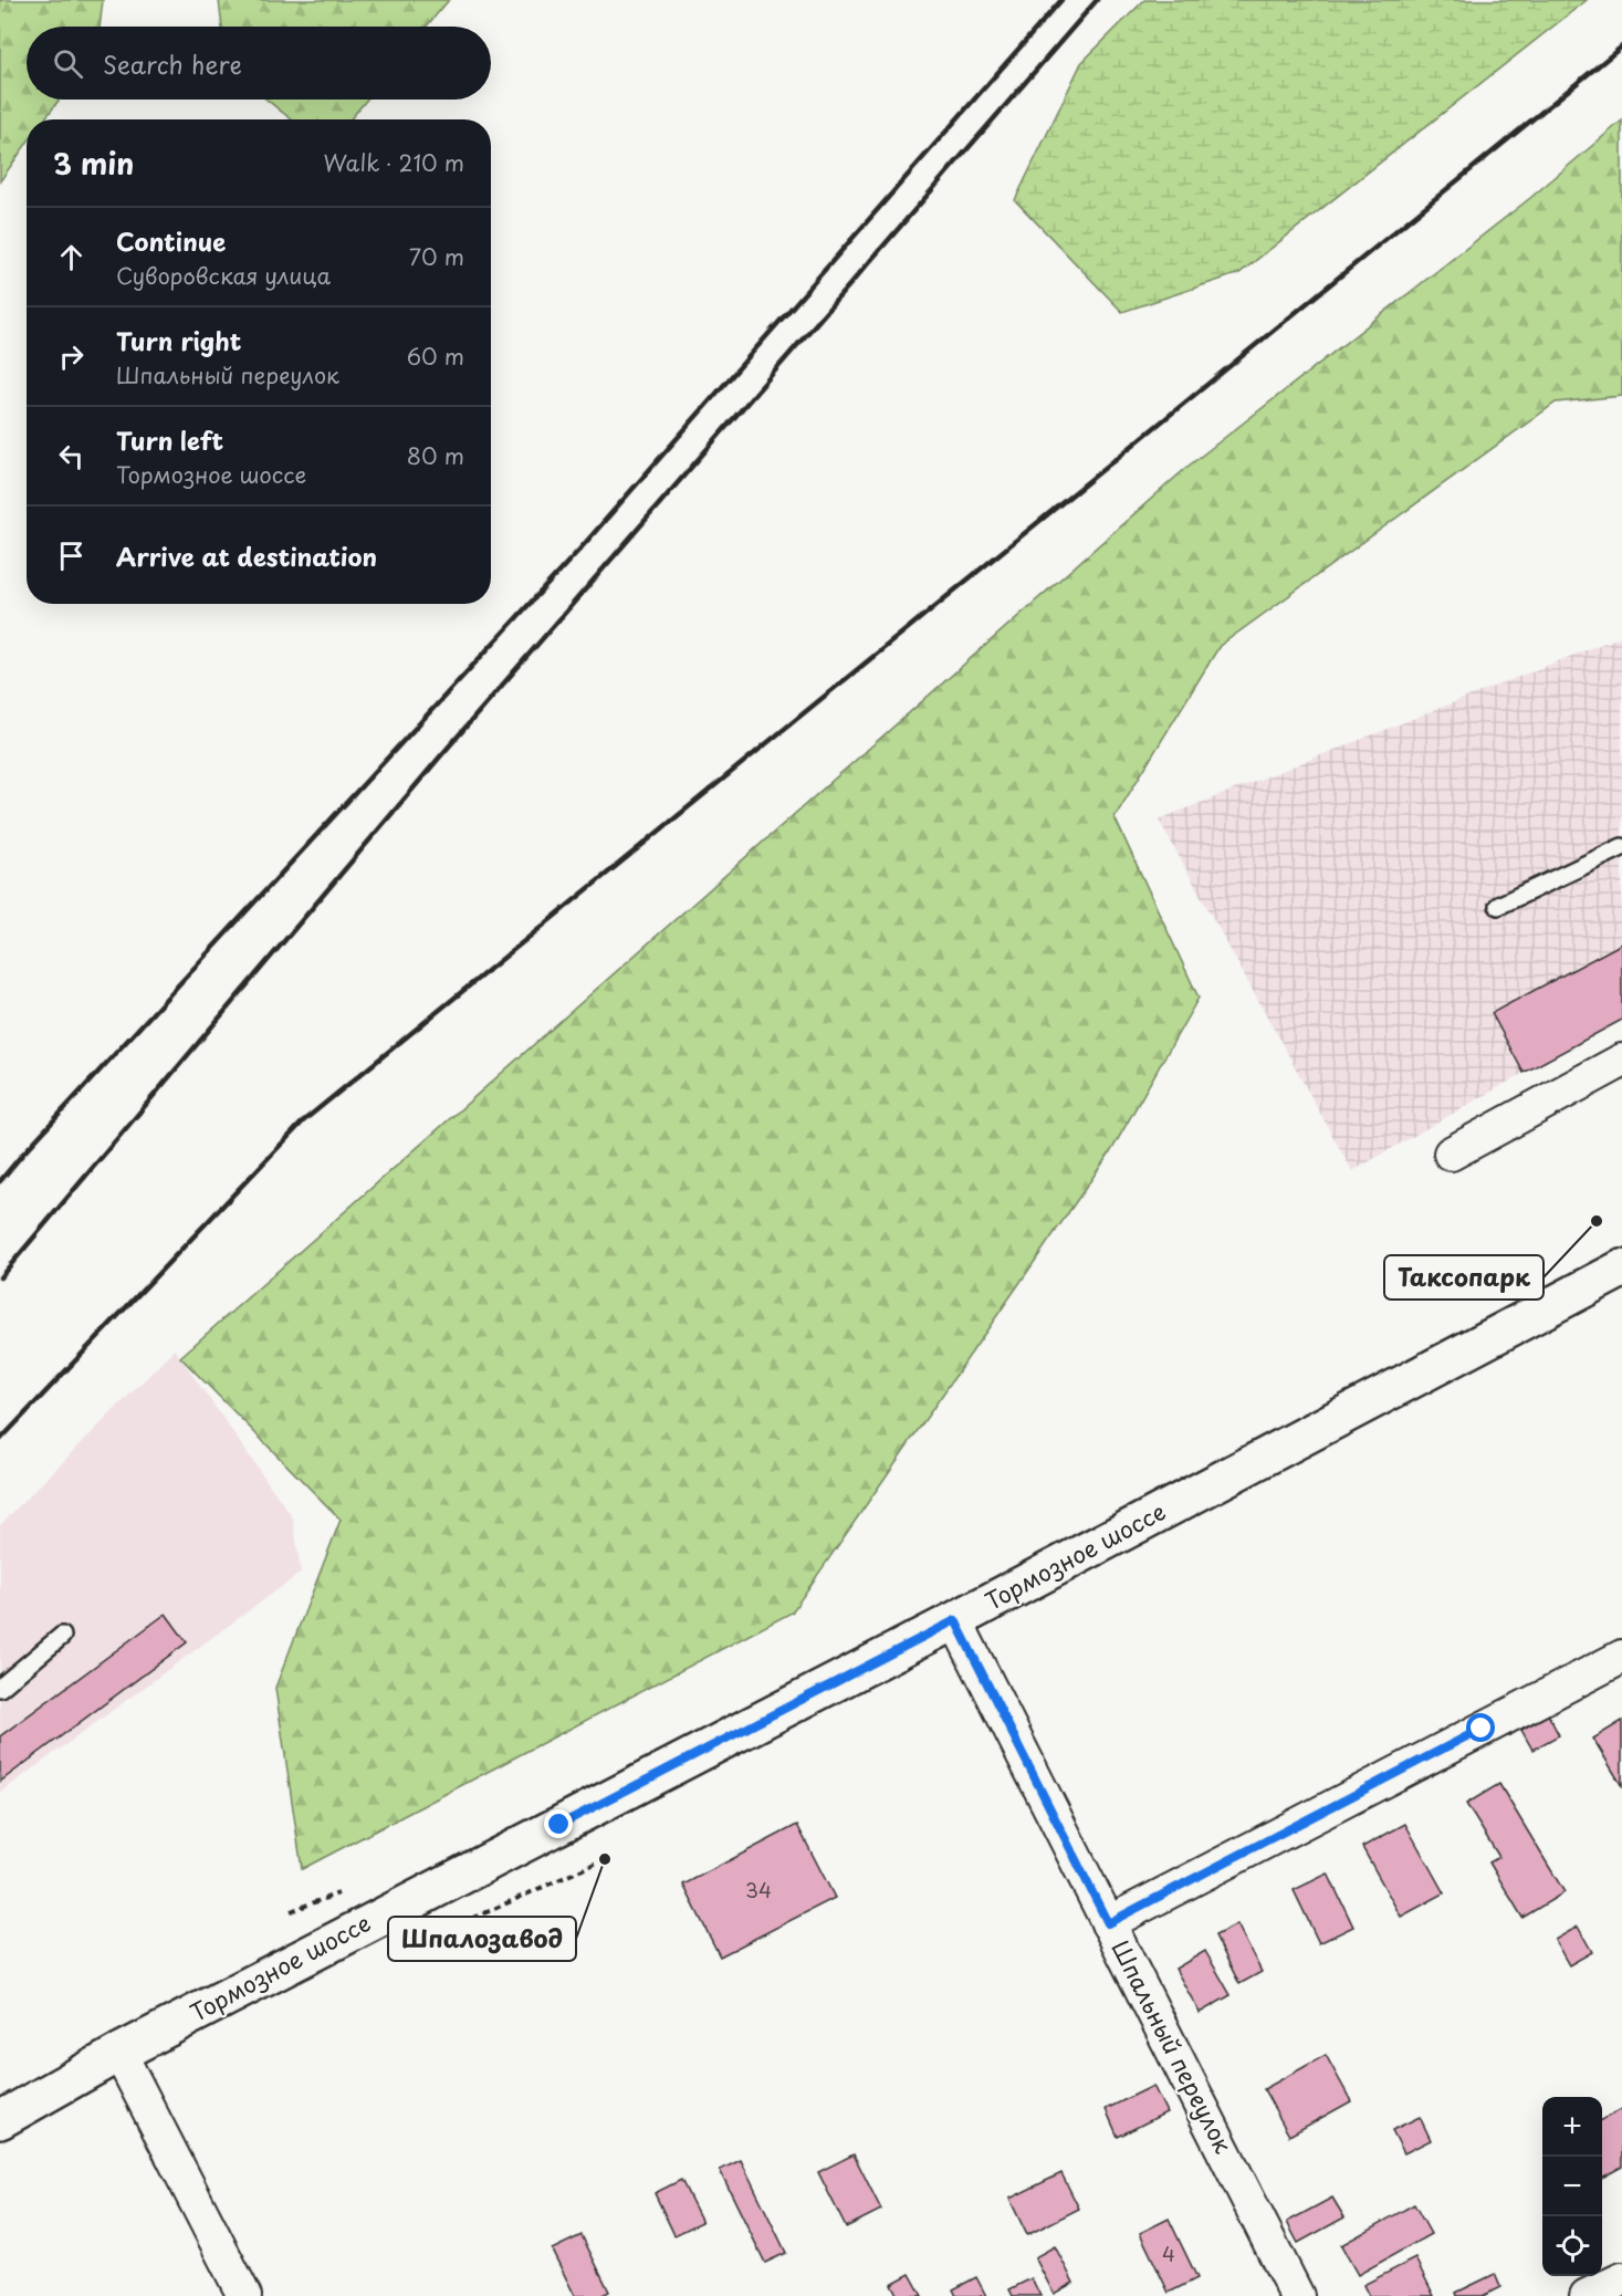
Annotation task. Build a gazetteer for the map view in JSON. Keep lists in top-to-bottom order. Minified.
{"streets":{"street":["Тормозное шоссе","Шпальный переулок"]},"crossings":[["Тормозное шоссе","Шпальный переулок"]],"places":["Таксопарк","Шпалозавод"],"house_numbers":["34","4"],"page":{"search":"Search here","heading":["3 min","Walk · 210 m"],"list":[["Continue","Суворовская улица","70 m"],["Turn right","Шпальный переулок","60 m"],["Turn left","Тормозное шоссе","80 m"],"Arrive at destination"],"map_buttons":["+","−"]}}
